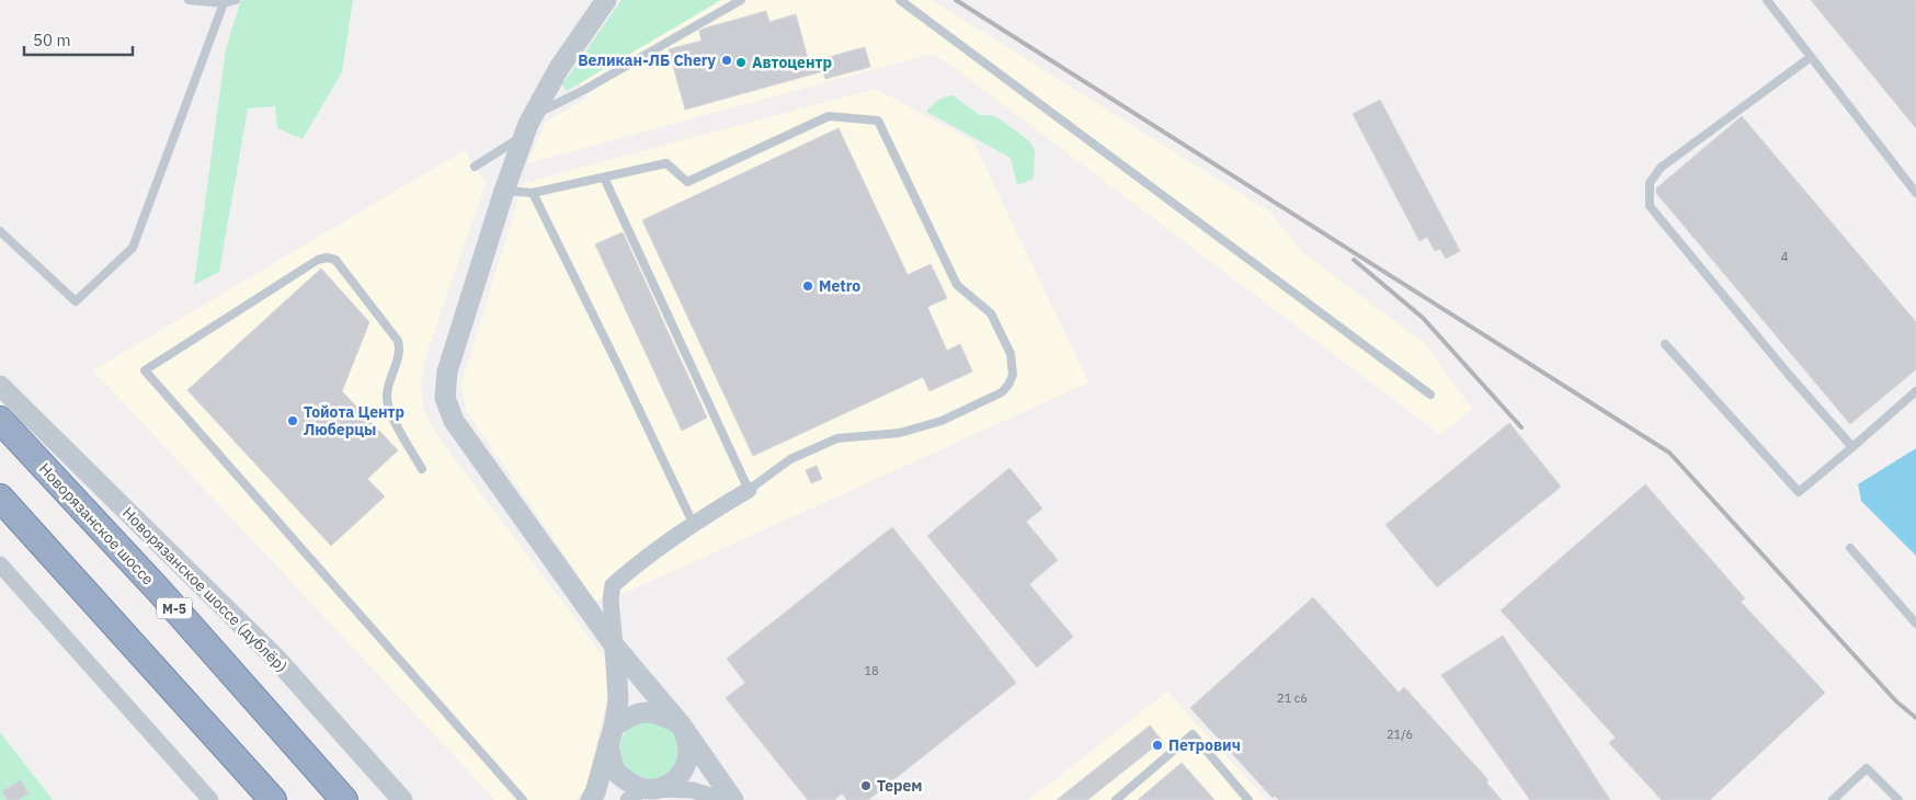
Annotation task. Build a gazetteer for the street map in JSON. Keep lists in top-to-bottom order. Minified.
{"streets":{"highway":["Новорязанское шоссе","М-5"],"street":["Новорязанское шоссе (дублёр)"]},"places":["Великан-ЛБ Chery","Автоцентр","Metro","Тойота Центр Люберцы","Петрович","Терем"],"house_numbers":["4","18","21 с6","21/6"],"scale_bar":"50 m"}
